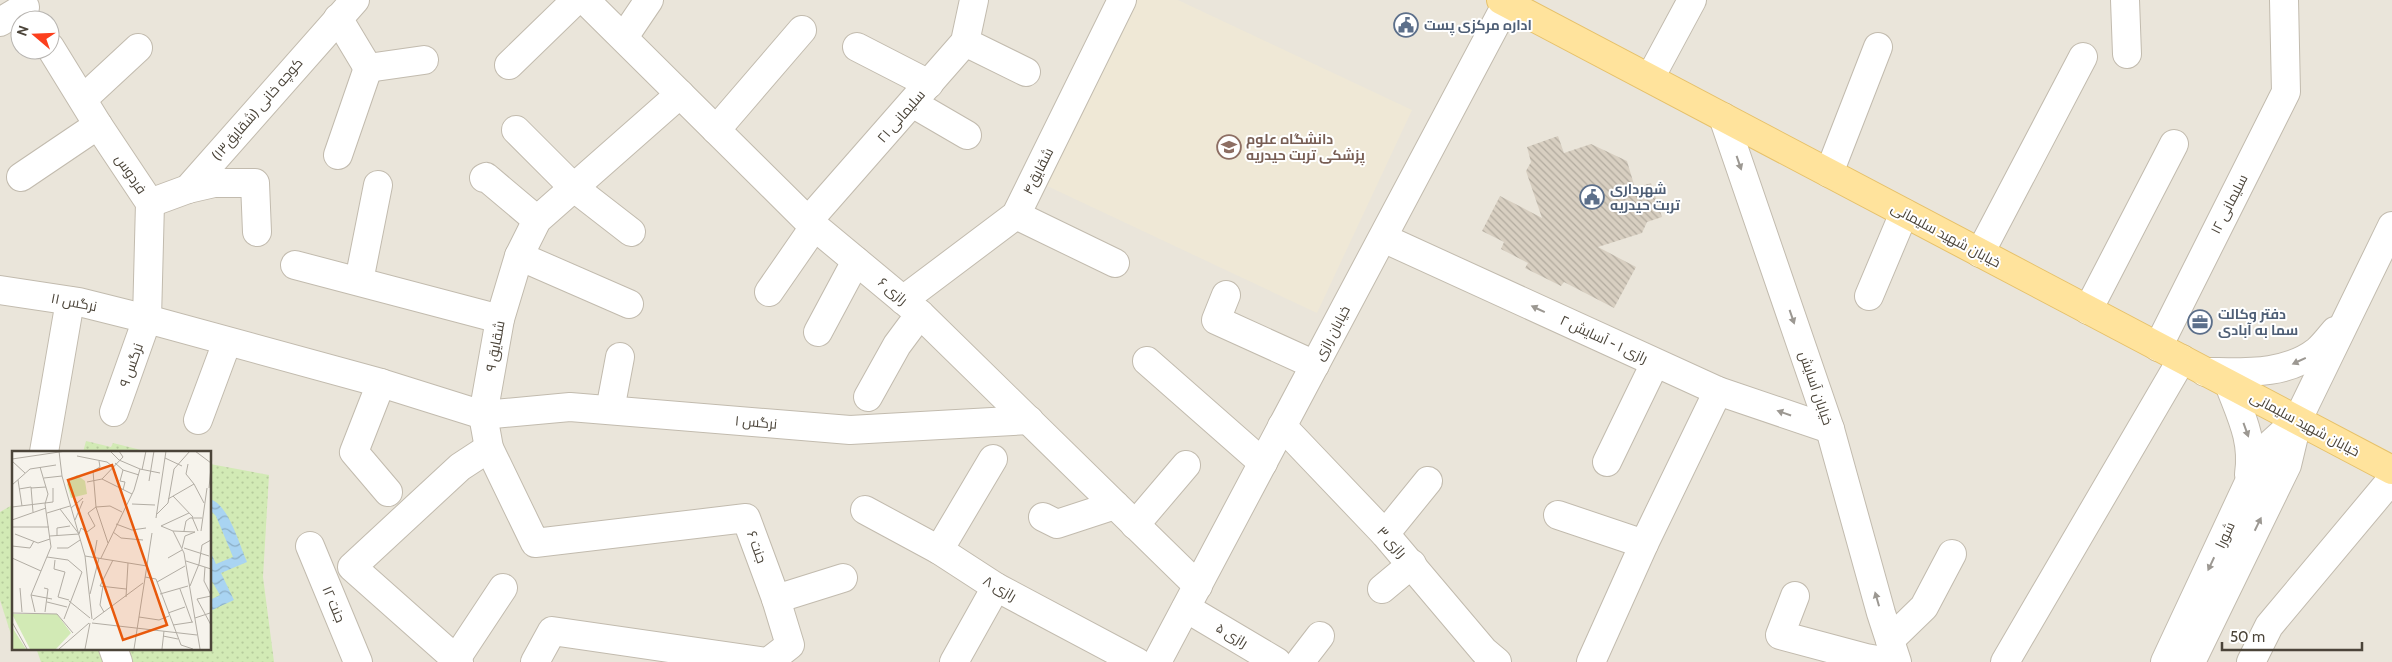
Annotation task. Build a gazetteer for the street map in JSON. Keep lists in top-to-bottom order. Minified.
{"streets":{"main road":["خیابان شهید سلیمانی"],"street":["کوچه خانی (شقایق۱۳)","سلیمانی ۲۱","شقایق۴","فردوس","سلیمانی ۱۲","رازی ۶","نرگس ۱۱","خیابان رازی","رازی ۱ - آسایش ۲","شقایق ۹","نرگس ۹","خیابان آسایش","نرگس ۱","شورا","رازی ۳","جنت ۶","رازی ۸","جنت ۱۲","رازی ۵"]},"crossings":[["کوچه خانی (شقایق۱۳)","فردوس"],["سلیمانی ۲۱","رازی ۶"],["شقایق۴","رازی ۶"],["فردوس","نرگس ۱۱"],["فردوس","نرگس ۹"],["سلیمانی ۱۲","خیابان شهید سلیمانی"],["خیابان شهید سلیمانی","خیابان رازی"],["خیابان شهید سلیمانی","خیابان آسایش"],["خیابان شهید سلیمانی","شورا"],["رازی ۶","خیابان رازی"],["رازی ۶","شقایق ۹"],["رازی ۶","نرگس ۱"],["رازی ۶","رازی ۵"],["نرگس ۱۱","شقایق ۹"],["نرگس ۱۱","نرگس ۹"],["نرگس ۱۱","نرگس ۱"],["خیابان رازی","رازی ۱ - آسایش ۲"],["خیابان رازی","رازی ۳"],["خیابان رازی","رازی ۵"],["رازی ۱ - آسایش ۲","خیابان آسایش"],["شقایق ۹","نرگس ۱"],["شقایق ۹","جنت ۶"]],"one_way":["رازی ۱ - آسایش ۲"],"places":{"public building":["اداره مرکزی پست","شهرداری تربت حیدریه"],"school or university":["دانشگاه علوم پزشکی تربت حیدریه"],"office":["دفتر وکالت سما به آبادی"]},"scale_bar":"50 m","north":"left"}
